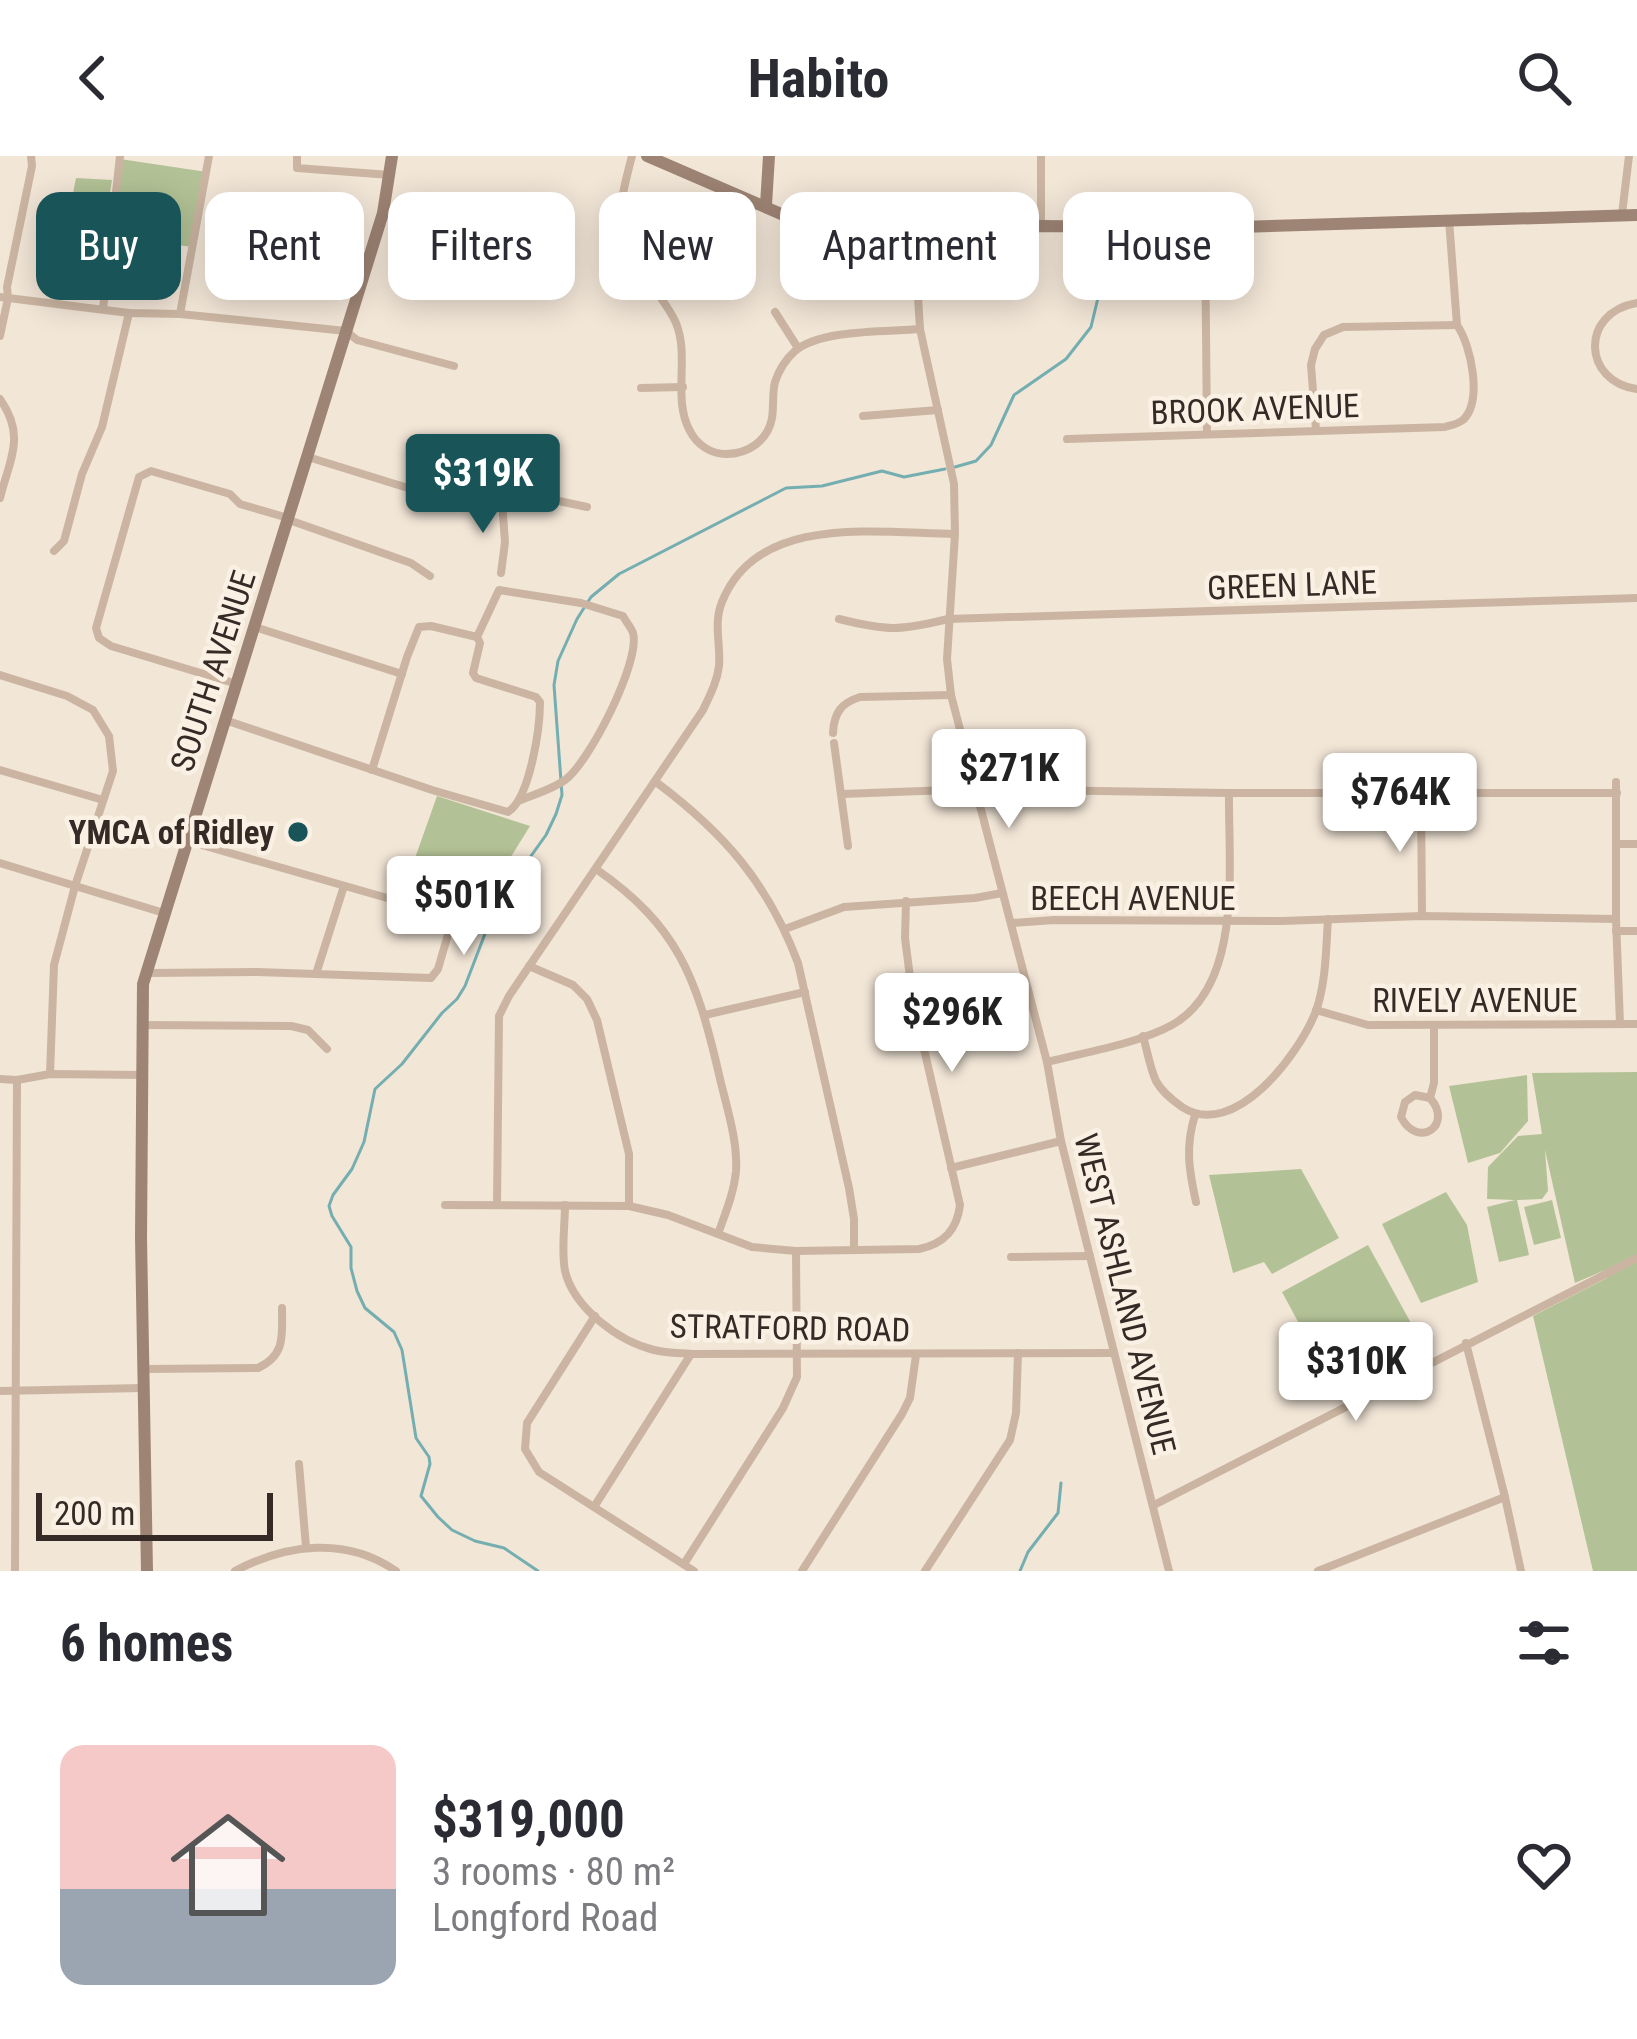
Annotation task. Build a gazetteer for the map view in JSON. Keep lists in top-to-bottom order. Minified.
{"streets":{"street":["BROOK AVENUE","GREEN LANE","SOUTH AVENUE","BEECH AVENUE","RIVELY AVENUE","WEST ASHLAND AVENUE","STRATFORD ROAD"]},"crossings":[["GREEN LANE","WEST ASHLAND AVENUE"],["BEECH AVENUE","WEST ASHLAND AVENUE"],["WEST ASHLAND AVENUE","STRATFORD ROAD"]],"places":["YMCA of Ridley"],"scale_bar":"200 m","page":{"header":"Habito","chip":["Buy","Rent","Filters","New","Apartment","House"],"price":["$319K","$271K","$764K","$501K","$296K","$310K"],"scale":"200 m","heading":"6 homes","list":[{"name":"$319,000","note":"3 rooms · 80 m² · Longford Road"}]}}
